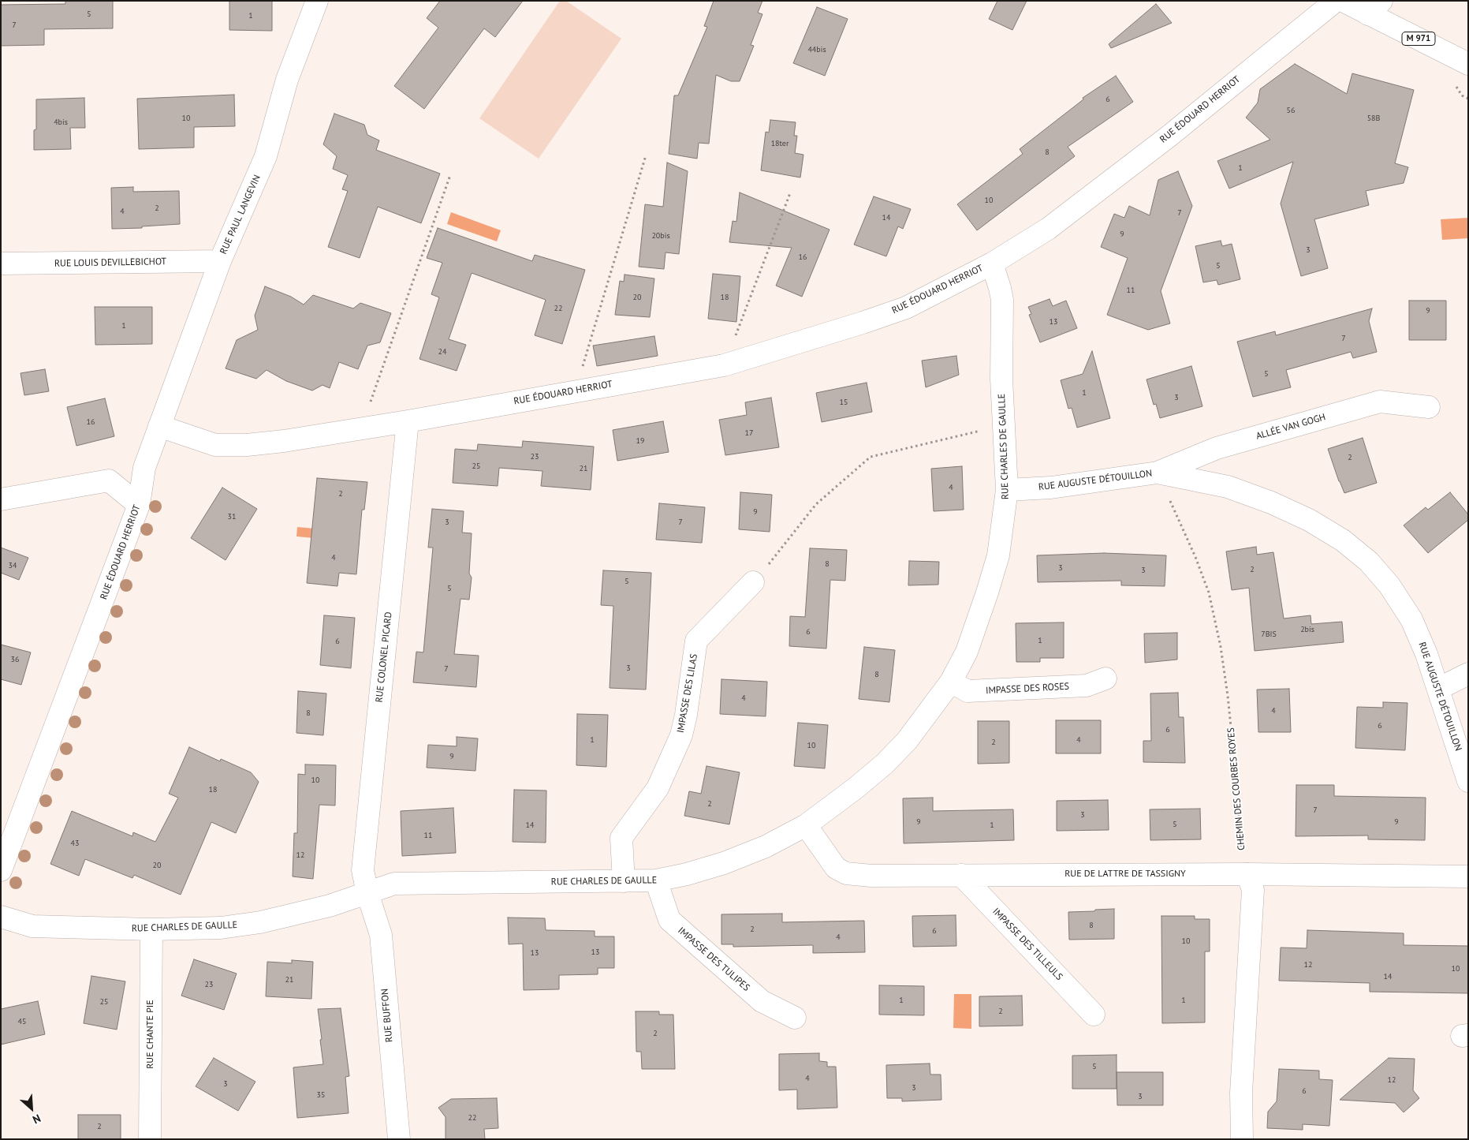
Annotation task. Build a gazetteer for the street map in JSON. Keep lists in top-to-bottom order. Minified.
{"streets":{"street":["M 971","RUE ÉDOUARD HERRIOT","RUE PAUL LANGEVIN","RUE LOUIS DEVILLEBICHOT","ALLÉE VAN GOGH","RUE CHARLES DE GAULLE","RUE AUGUSTE DÉTOUILLON","RUE COLONEL PICARD","IMPASSE DES ROSES","IMPASSE DES LILAS","RUE DE LATTRE DE TASSIGNY","IMPASSE DES TILLEULS","IMPASSE DES TULIPES","RUE BUFFON","RUE CHANTE PIE"],"path":["CHEMIN DES COURBES ROYES"]},"crossings":[["RUE ÉDOUARD HERRIOT","RUE PAUL LANGEVIN"],["RUE ÉDOUARD HERRIOT","RUE CHARLES DE GAULLE"],["RUE ÉDOUARD HERRIOT","RUE COLONEL PICARD"],["RUE PAUL LANGEVIN","RUE LOUIS DEVILLEBICHOT"],["ALLÉE VAN GOGH","RUE AUGUSTE DÉTOUILLON"],["ALLÉE VAN GOGH","CHEMIN DES COURBES ROYES"],["RUE CHARLES DE GAULLE","RUE AUGUSTE DÉTOUILLON"],["RUE CHARLES DE GAULLE","RUE COLONEL PICARD"],["RUE CHARLES DE GAULLE","IMPASSE DES ROSES"],["RUE CHARLES DE GAULLE","IMPASSE DES LILAS"],["RUE CHARLES DE GAULLE","RUE DE LATTRE DE TASSIGNY"],["RUE CHARLES DE GAULLE","IMPASSE DES TULIPES"],["RUE CHARLES DE GAULLE","RUE BUFFON"],["RUE CHARLES DE GAULLE","RUE CHANTE PIE"],["RUE AUGUSTE DÉTOUILLON","CHEMIN DES COURBES ROYES"],["RUE COLONEL PICARD","RUE BUFFON"],["CHEMIN DES COURBES ROYES","RUE DE LATTRE DE TASSIGNY"],["RUE DE LATTRE DE TASSIGNY","IMPASSE DES TILLEULS"]],"house_numbers":["5","1","7","44bis","6","56","10","58B","4bis","18ter","8","1","10","2","4","7","14","9","20bis","3","16","5","11","20","18","22","9","13","1","7","24","5","1","3","15","16","17","19","23","2","25","21","4","2","9","31","3","7","4","8","34","3","2","3","5","5","2bis","6","7BIS","1","6","36","3","7","8","4","4","8","6","6","1","4","2","10","9","10","18","2","7","3","9","9","5","14","1","11","43","12","20","8","2","6","4","10","13","13","12","10","14","21","23","1","1","25","2","45","2","5","4","12","3","3","6","35","3","22","2"],"north":"bottom right"}
